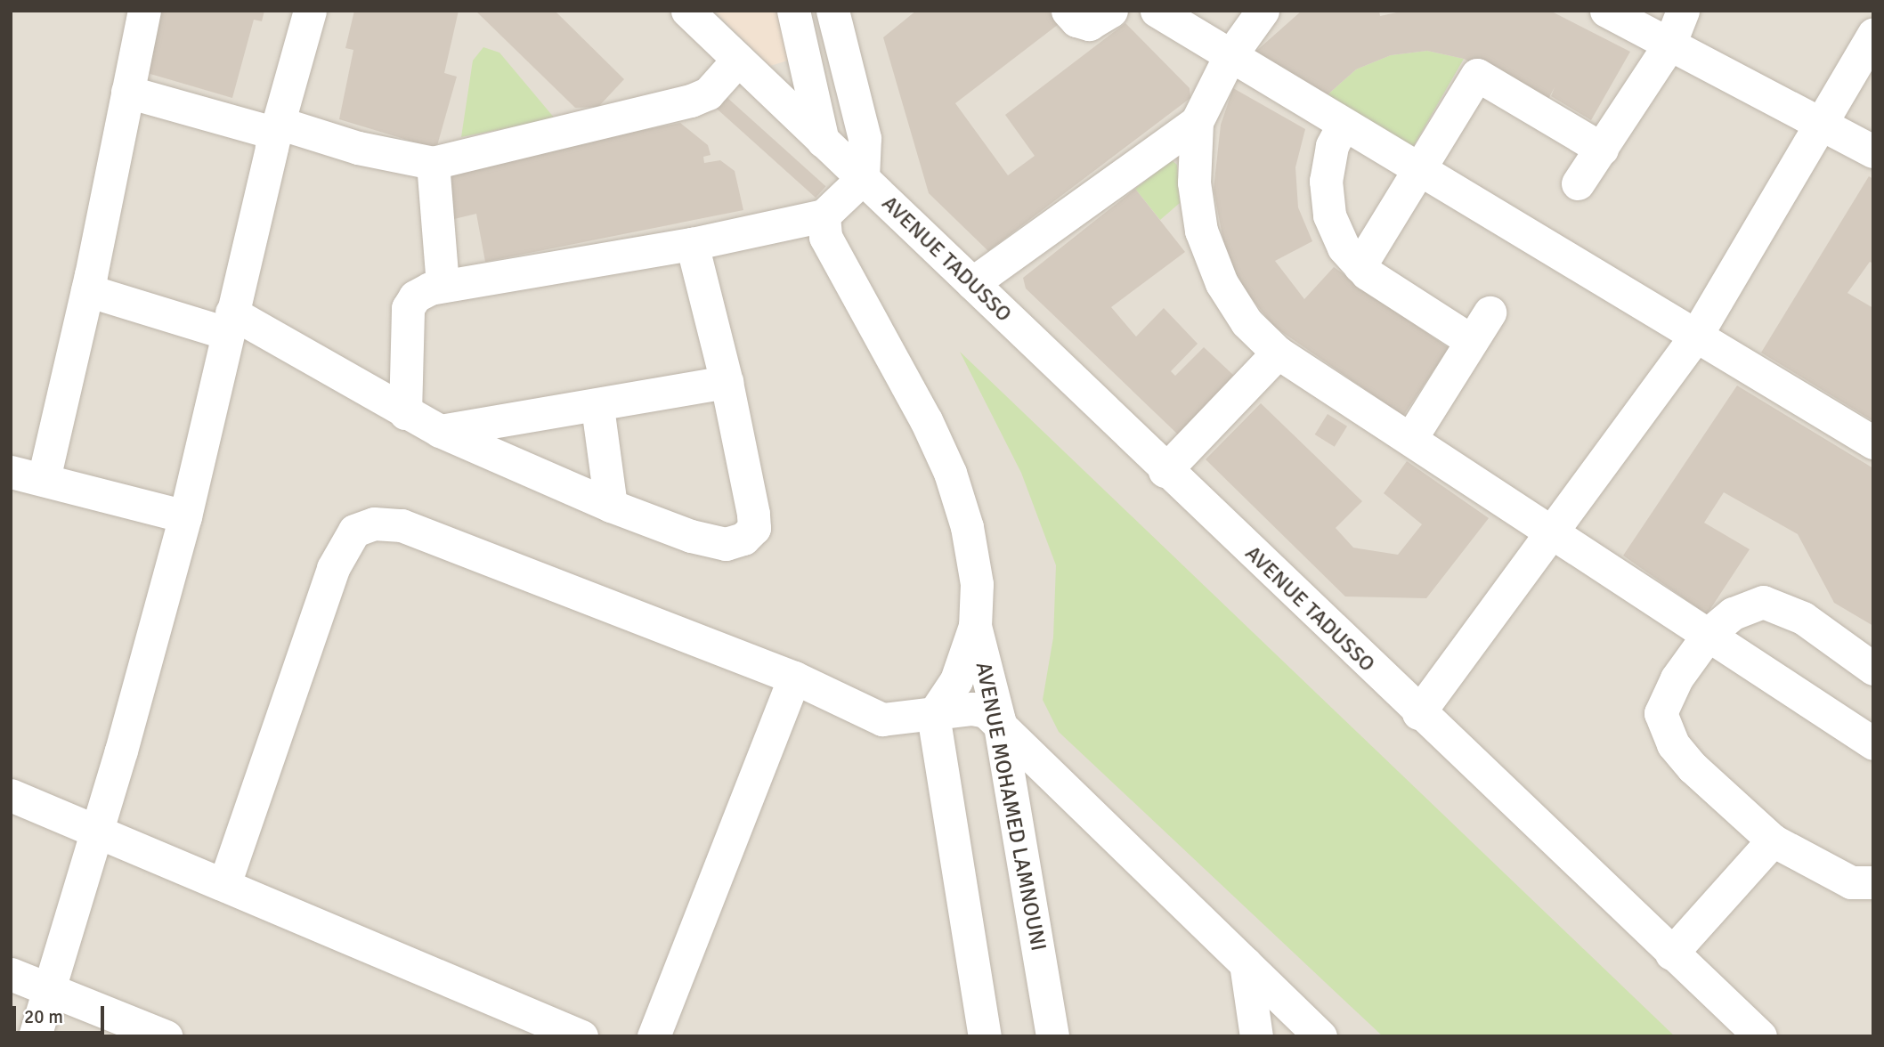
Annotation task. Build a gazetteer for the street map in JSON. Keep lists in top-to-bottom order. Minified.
{"streets":{"street":["AVENUE TADUSSO","AVENUE MOHAMED LAMNOUNI"]},"scale_bar":"20 m"}
